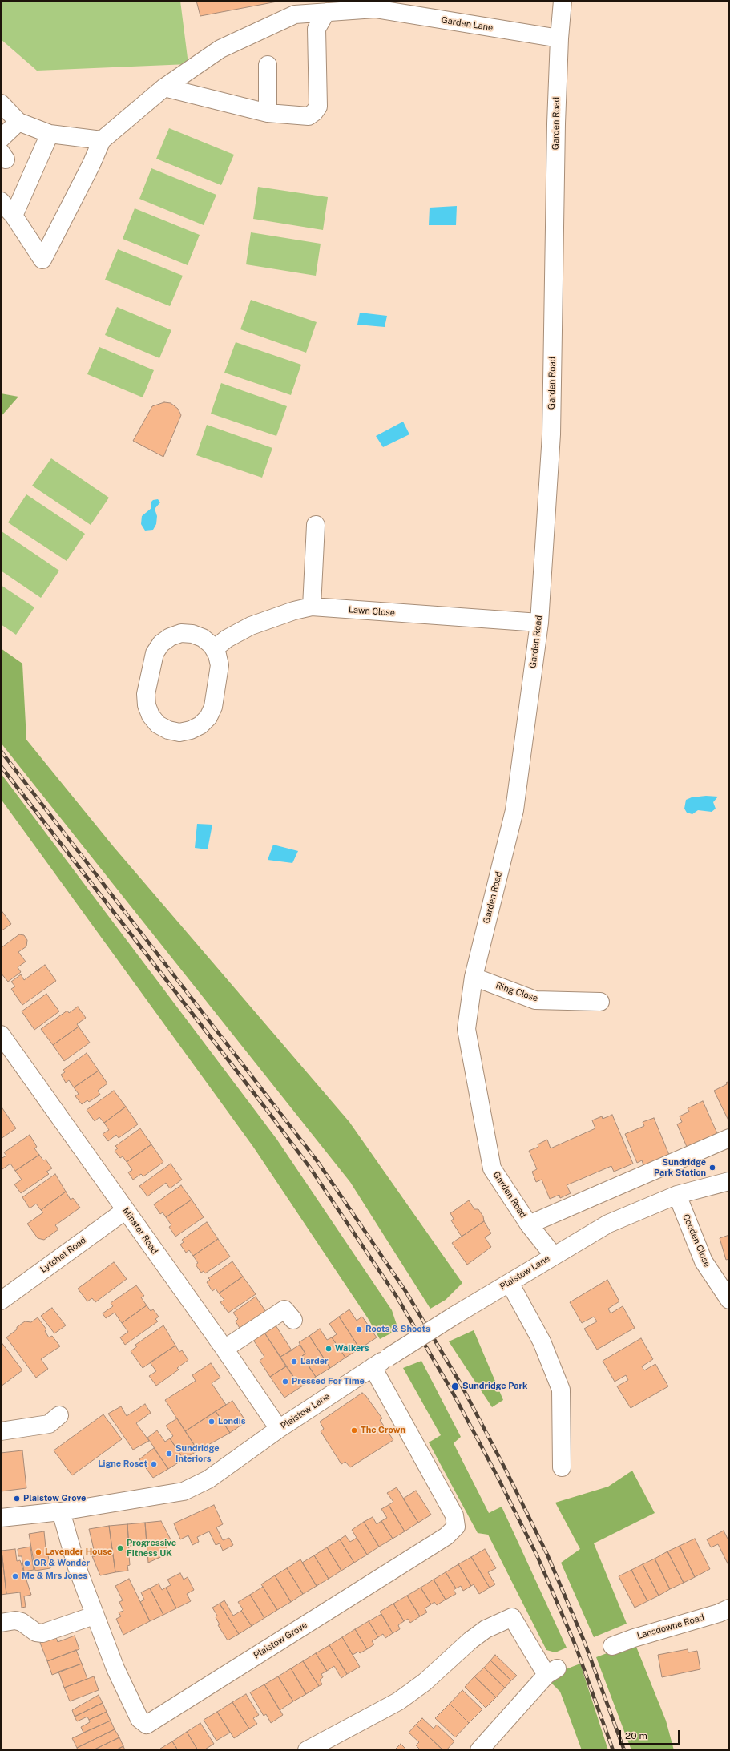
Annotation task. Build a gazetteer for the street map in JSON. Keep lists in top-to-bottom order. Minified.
{"streets":{"street":["Garden Lane","Garden Road","Lawn Close","Ring Close","Minster Road","Cooden Close","Lytchet Road","Plaistow Lane","Lansdowne Road","Plaistow Grove"]},"crossings":[["Garden Lane","Garden Road"],["Garden Road","Lawn Close"],["Garden Road","Ring Close"],["Garden Road","Plaistow Lane"],["Minster Road","Lytchet Road"],["Minster Road","Plaistow Lane"],["Cooden Close","Plaistow Lane"],["Plaistow Lane","Plaistow Grove"]],"places":["Sundridge Park Station","Roots & Shoots","Walkers","Larder","Pressed For Time","Sundridge Park","Londis","The Crown","Sundridge Interiors","Ligne Roset","Plaistow Grove","Progressive Fitness UK","Lavender House","OR & Wonder","Me & Mrs Jones"],"scale_bar":"20 m"}
